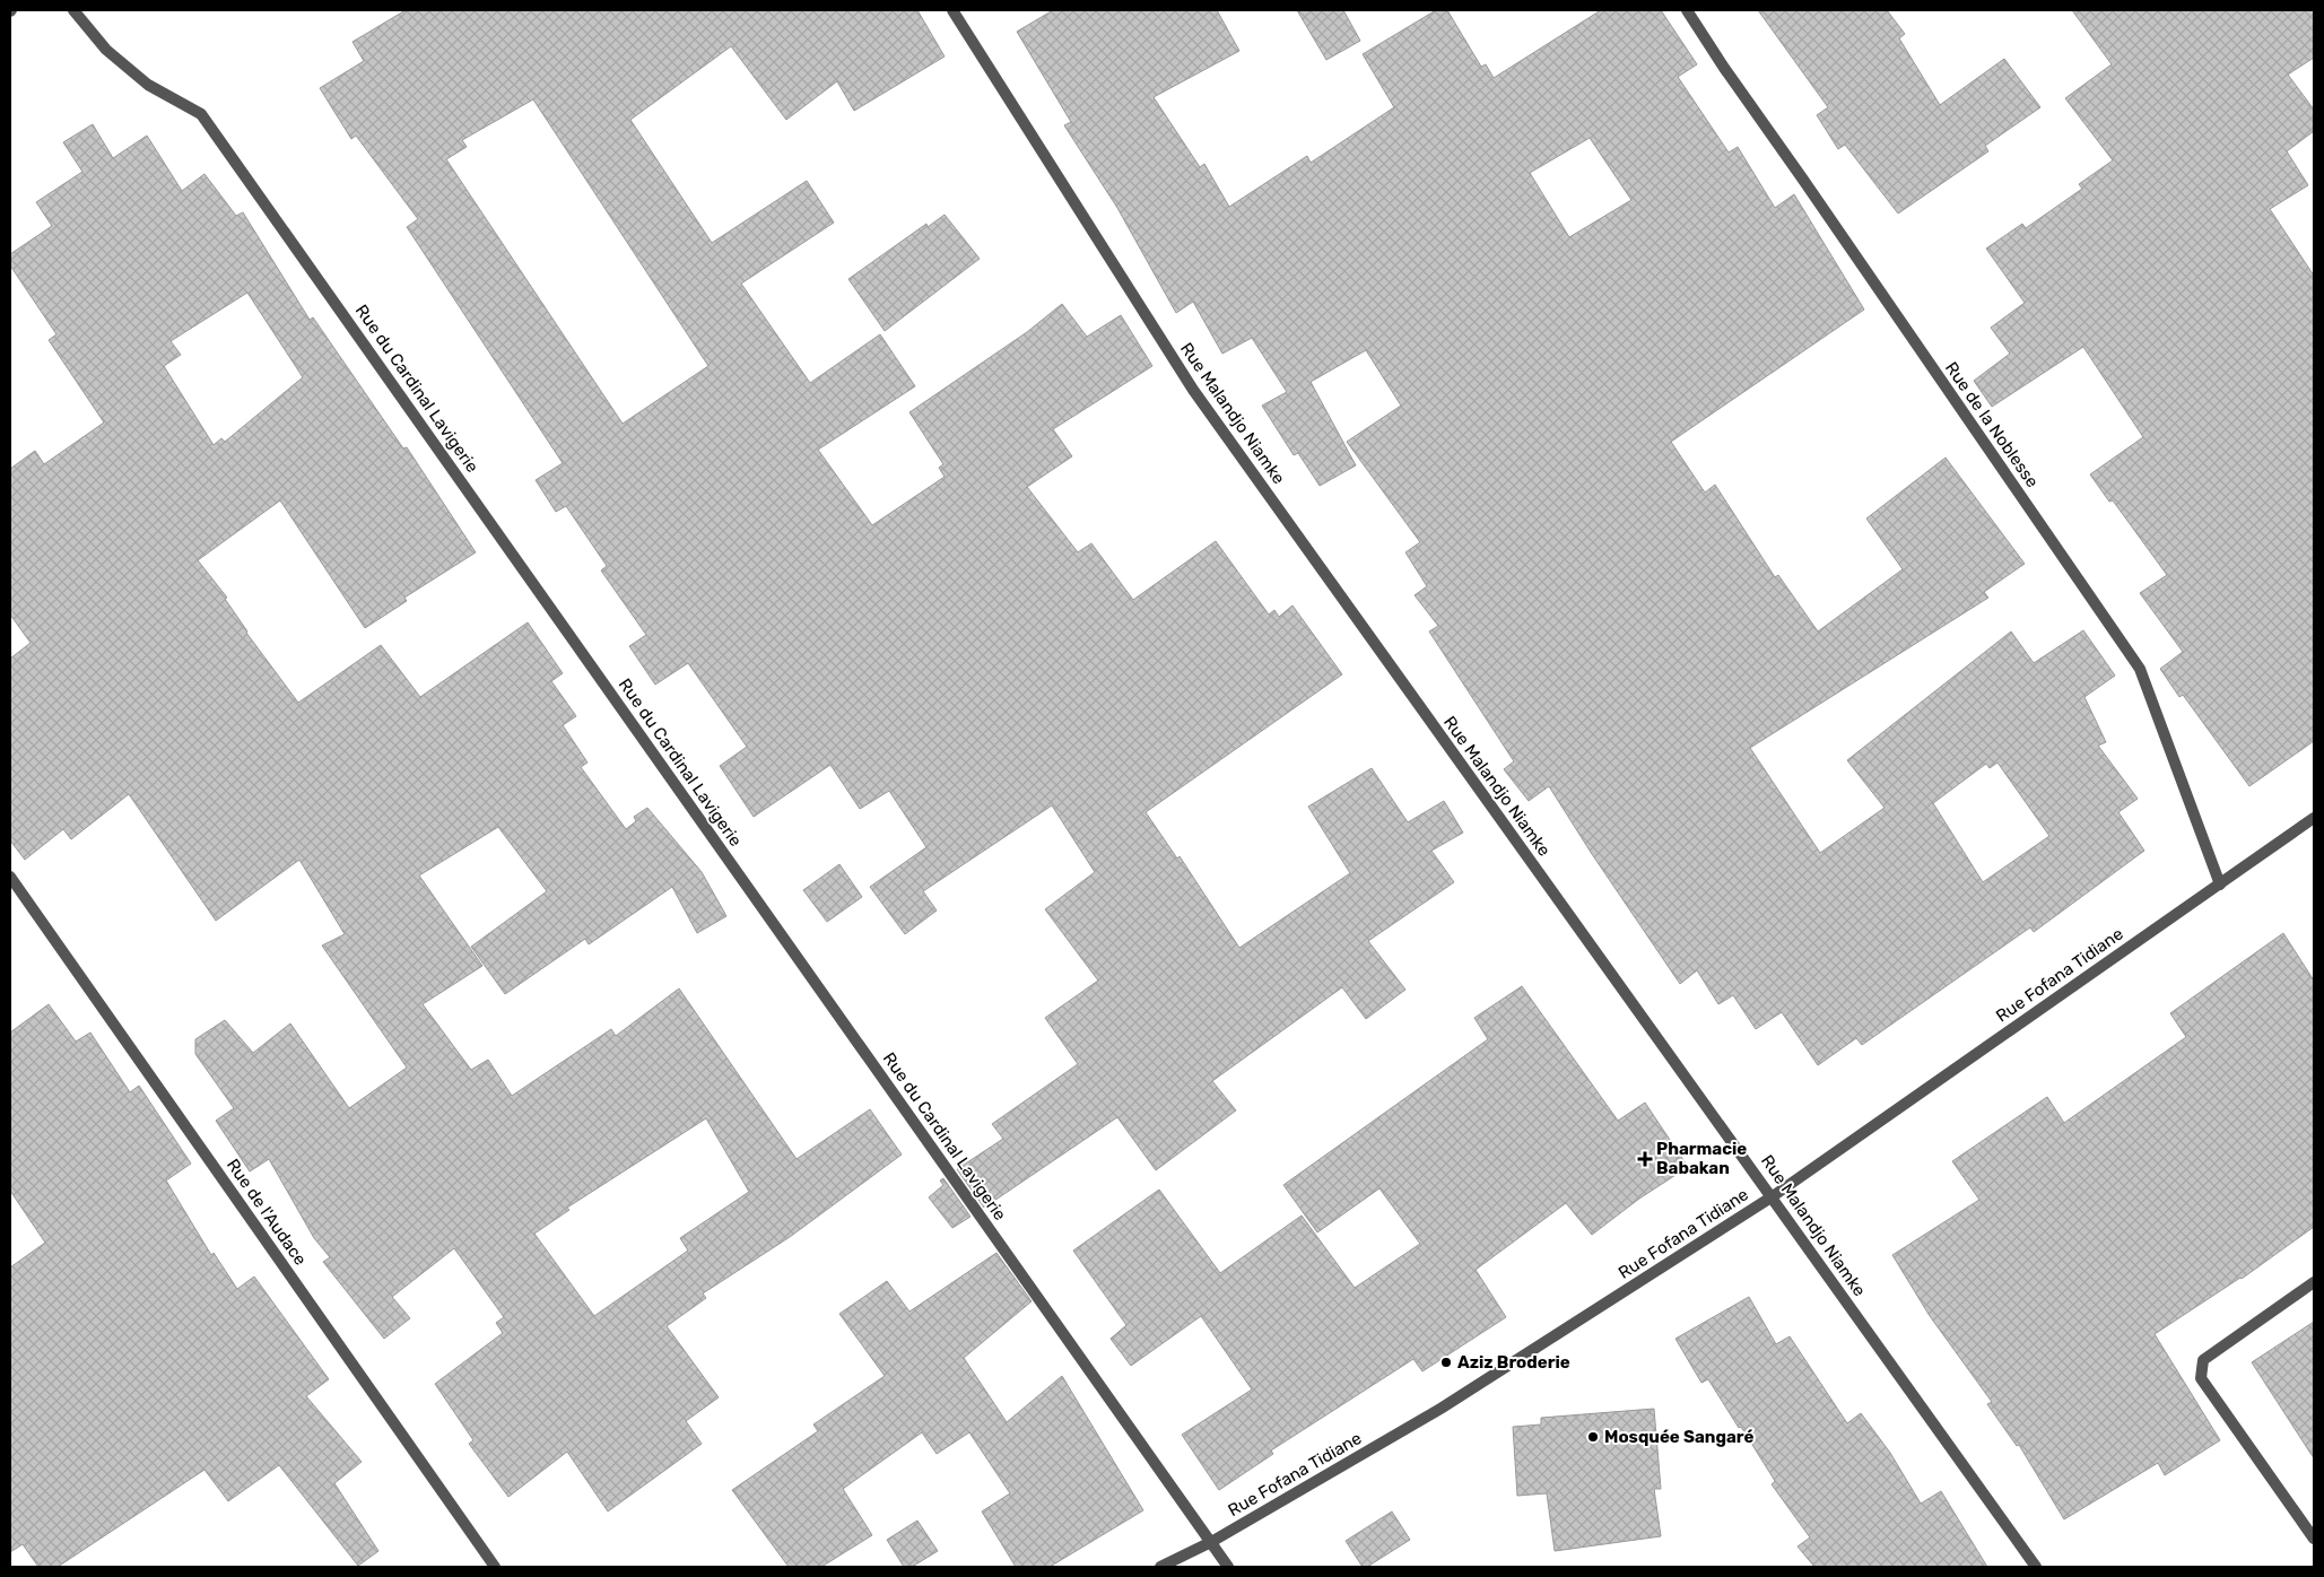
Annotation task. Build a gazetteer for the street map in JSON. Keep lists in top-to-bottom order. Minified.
{"streets":{"street":["Rue du Cardinal Lavigerie","Rue Malandjo Niamke","Rue de la Noblesse","Rue Fofana Tidiane","Rue de l'Audace"]},"crossings":[["Rue du Cardinal Lavigerie","Rue Fofana Tidiane"],["Rue Malandjo Niamke","Rue Fofana Tidiane"],["Rue de la Noblesse","Rue Fofana Tidiane"]],"places":{"health":["Pharmacie Babakan"],"other":["Aziz Broderie","Mosquée Sangaré"]}}
